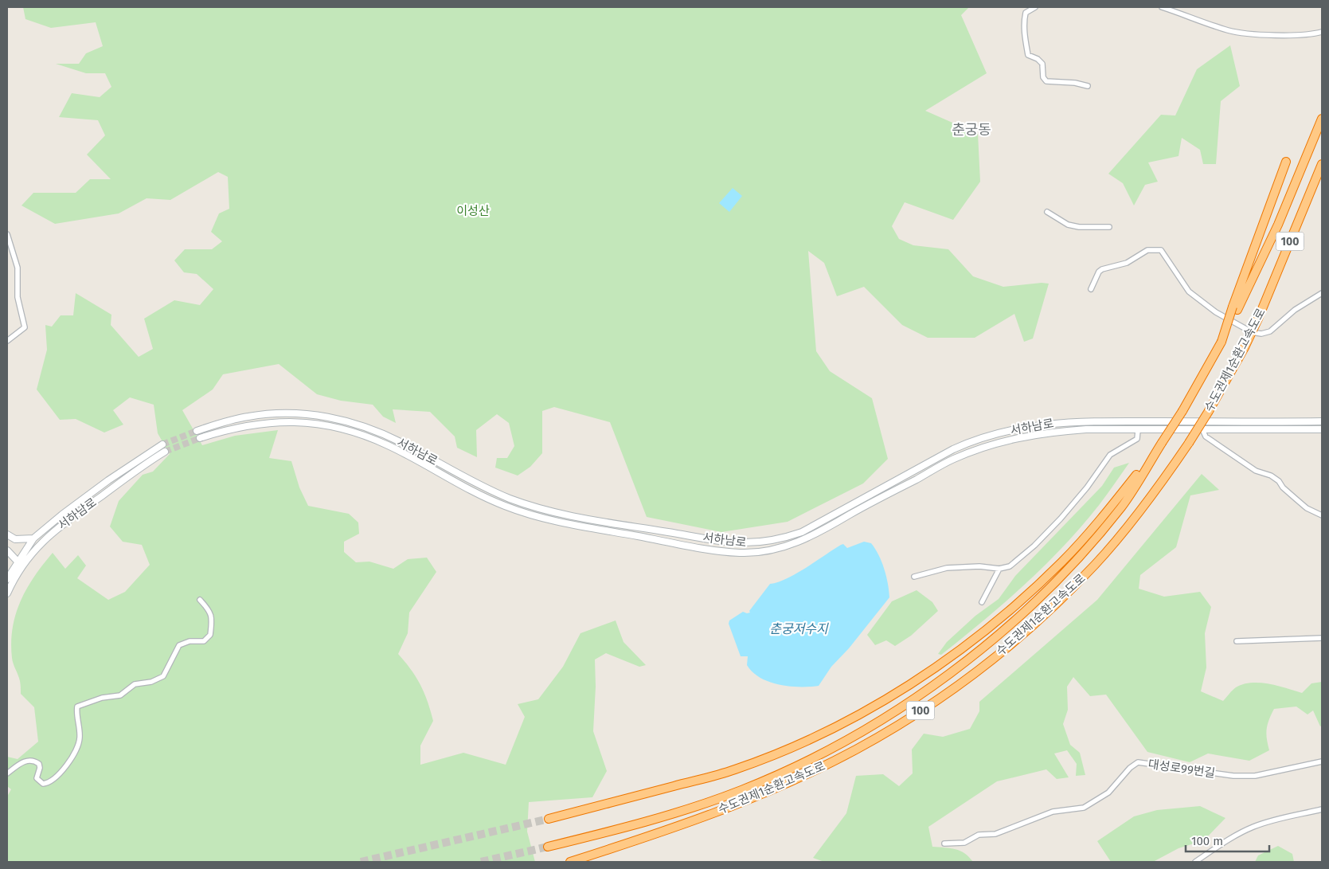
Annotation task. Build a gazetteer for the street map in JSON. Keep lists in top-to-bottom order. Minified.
{"streets":{"highway":["100","수도권제1순환고속도로"],"street":["서하남로","대성로99번길"]},"districts":["춘궁동"],"water":["춘궁저수지"],"parks":["이성산"],"scale_bar":"100 m"}
